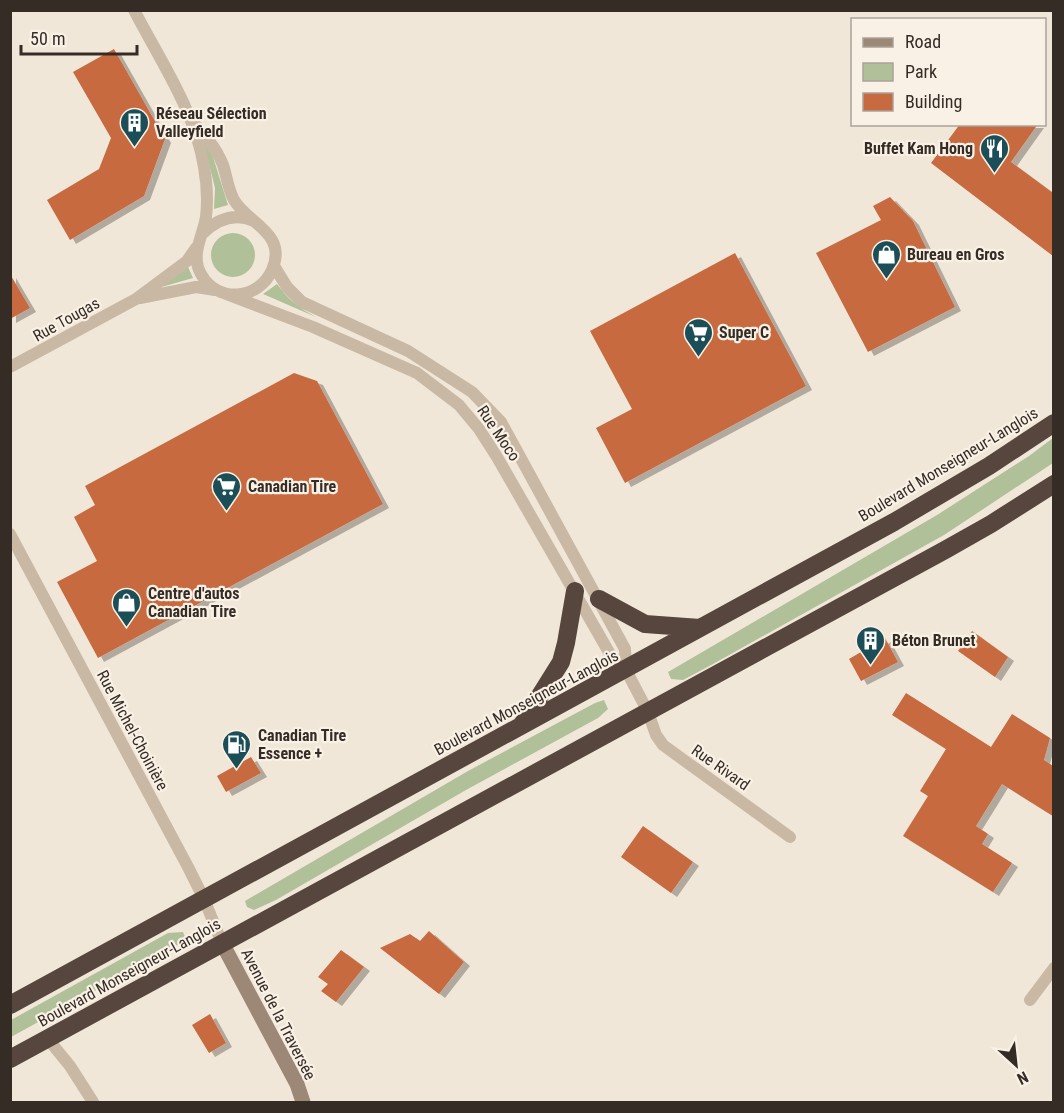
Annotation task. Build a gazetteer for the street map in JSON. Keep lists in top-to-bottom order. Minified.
{"streets":{"highway":["Boulevard Monseigneur-Langlois"],"street":["Rue Tougas","Rue Moco","Rue Michel-Choinière","Rue Rivard","Avenue de la Traversée"]},"crossings":[["Rue Tougas","Rue Moco"],["Rue Moco","Boulevard Monseigneur-Langlois"],["Rue Moco","Rue Rivard"],["Boulevard Monseigneur-Langlois","Rue Michel-Choinière"],["Boulevard Monseigneur-Langlois","Rue Rivard"],["Boulevard Monseigneur-Langlois","Avenue de la Traversée"],["Rue Michel-Choinière","Avenue de la Traversée"]],"places":{"building":["Réseau Sélection Valleyfield","Béton Brunet"],"restaurant":["Buffet Kam Hong"],"shop":["Bureau en Gros","Centre d'autos Canadian Tire"],"supermarket":["Super C","Canadian Tire"],"fuel station":["Canadian Tire Essence +"]},"legend":["Road","Park","Building"],"scale_bar":"50 m","north":"bottom right"}
